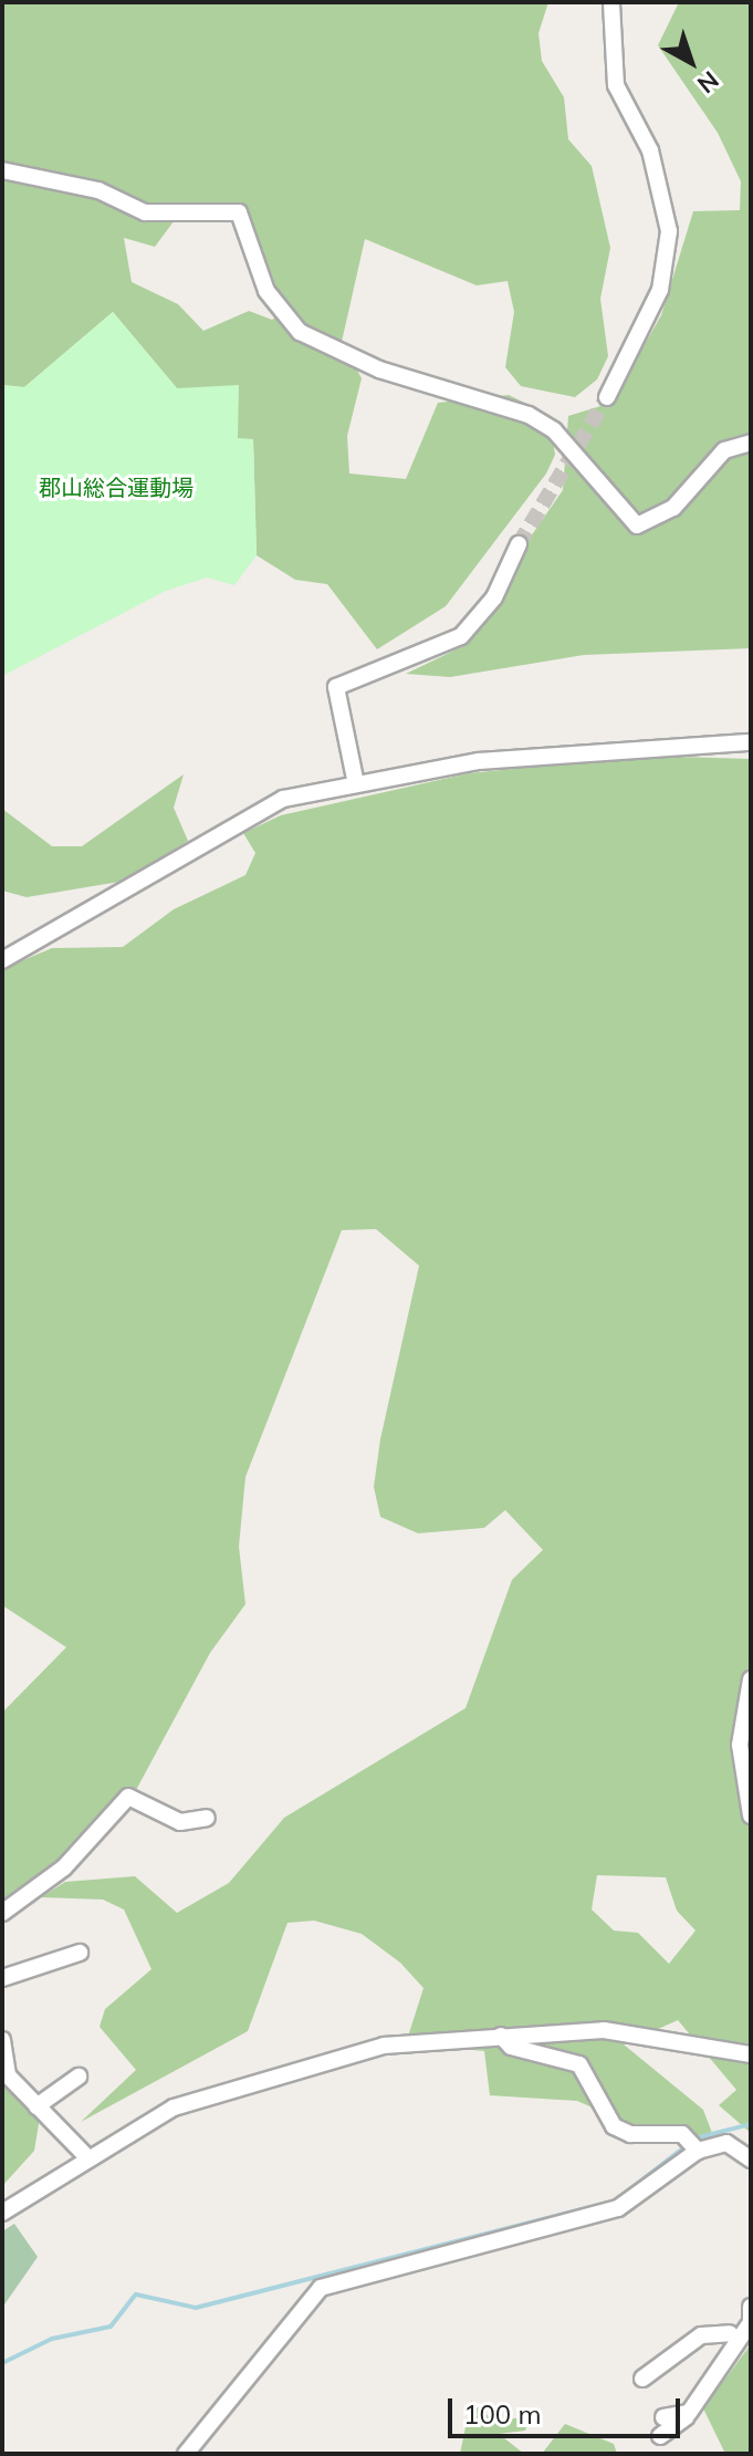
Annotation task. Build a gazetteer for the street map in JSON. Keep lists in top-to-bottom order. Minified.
{"parks":["郡山総合運動場"],"scale_bar":"100 m","north":"bottom right"}
